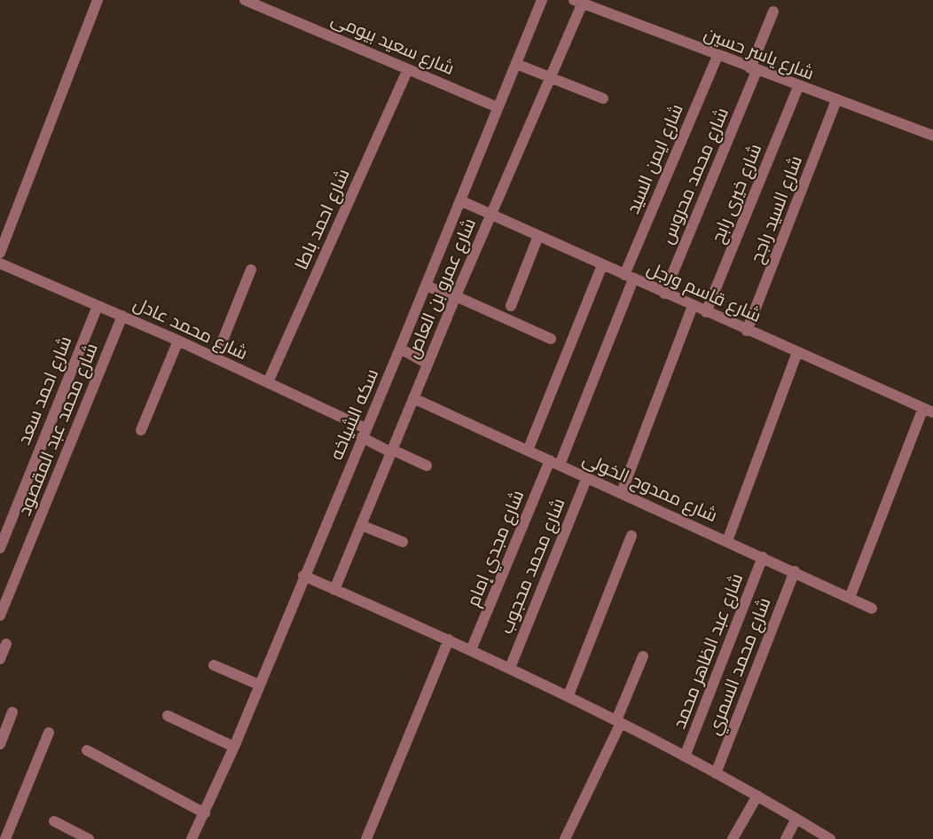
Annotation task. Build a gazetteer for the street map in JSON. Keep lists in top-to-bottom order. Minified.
{"streets":{"street":["شارع سعيد بيومى","شارع ياسر حسين","شارع ايمن السيد","شارع محمد محروس","شارع خيرى رابح","شارع السيد راجح","شارع احمد باطا","شارع عمرو بن العاص","شارع قاسم ورجل","شارع محمد عادل","شارع احمد سعد","سكه الشياخه","شارع محمد عبد المقصود","شارع ممدوح الخولى","شارع مجدي إمام","شارع محمد محجوب","شارع عبد الظاهر محمد","شارع محمد السمري"]},"crossings":[["شارع سعيد بيومى","شارع احمد باطا"],["شارع سعيد بيومى","سكه الشياخه"],["شارع ياسر حسين","شارع ايمن السيد"],["شارع ياسر حسين","شارع محمد محروس"],["شارع ياسر حسين","شارع خيرى رابح"],["شارع ياسر حسين","شارع السيد راجح"],["شارع ياسر حسين","شارع عمرو بن العاص"],["شارع ايمن السيد","شارع قاسم ورجل"],["شارع ايمن السيد","شارع ممدوح الخولى"],["شارع ايمن السيد","شارع مجدي إمام"],["شارع محمد محروس","شارع قاسم ورجل"],["شارع خيرى رابح","شارع قاسم ورجل"],["شارع السيد راجح","شارع قاسم ورجل"],["شارع احمد باطا","شارع محمد عادل"],["شارع عمرو بن العاص","شارع قاسم ورجل"],["شارع عمرو بن العاص","شارع محمد عادل"],["شارع عمرو بن العاص","شارع ممدوح الخولى"],["شارع قاسم ورجل","سكه الشياخه"],["شارع محمد عادل","شارع احمد سعد"],["شارع محمد عادل","سكه الشياخه"],["شارع محمد عادل","شارع محمد عبد المقصود"],["شارع ممدوح الخولى","شارع مجدي إمام"],["شارع ممدوح الخولى","شارع محمد محجوب"],["شارع ممدوح الخولى","شارع عبد الظاهر محمد"],["شارع ممدوح الخولى","شارع محمد السمري"]]}
